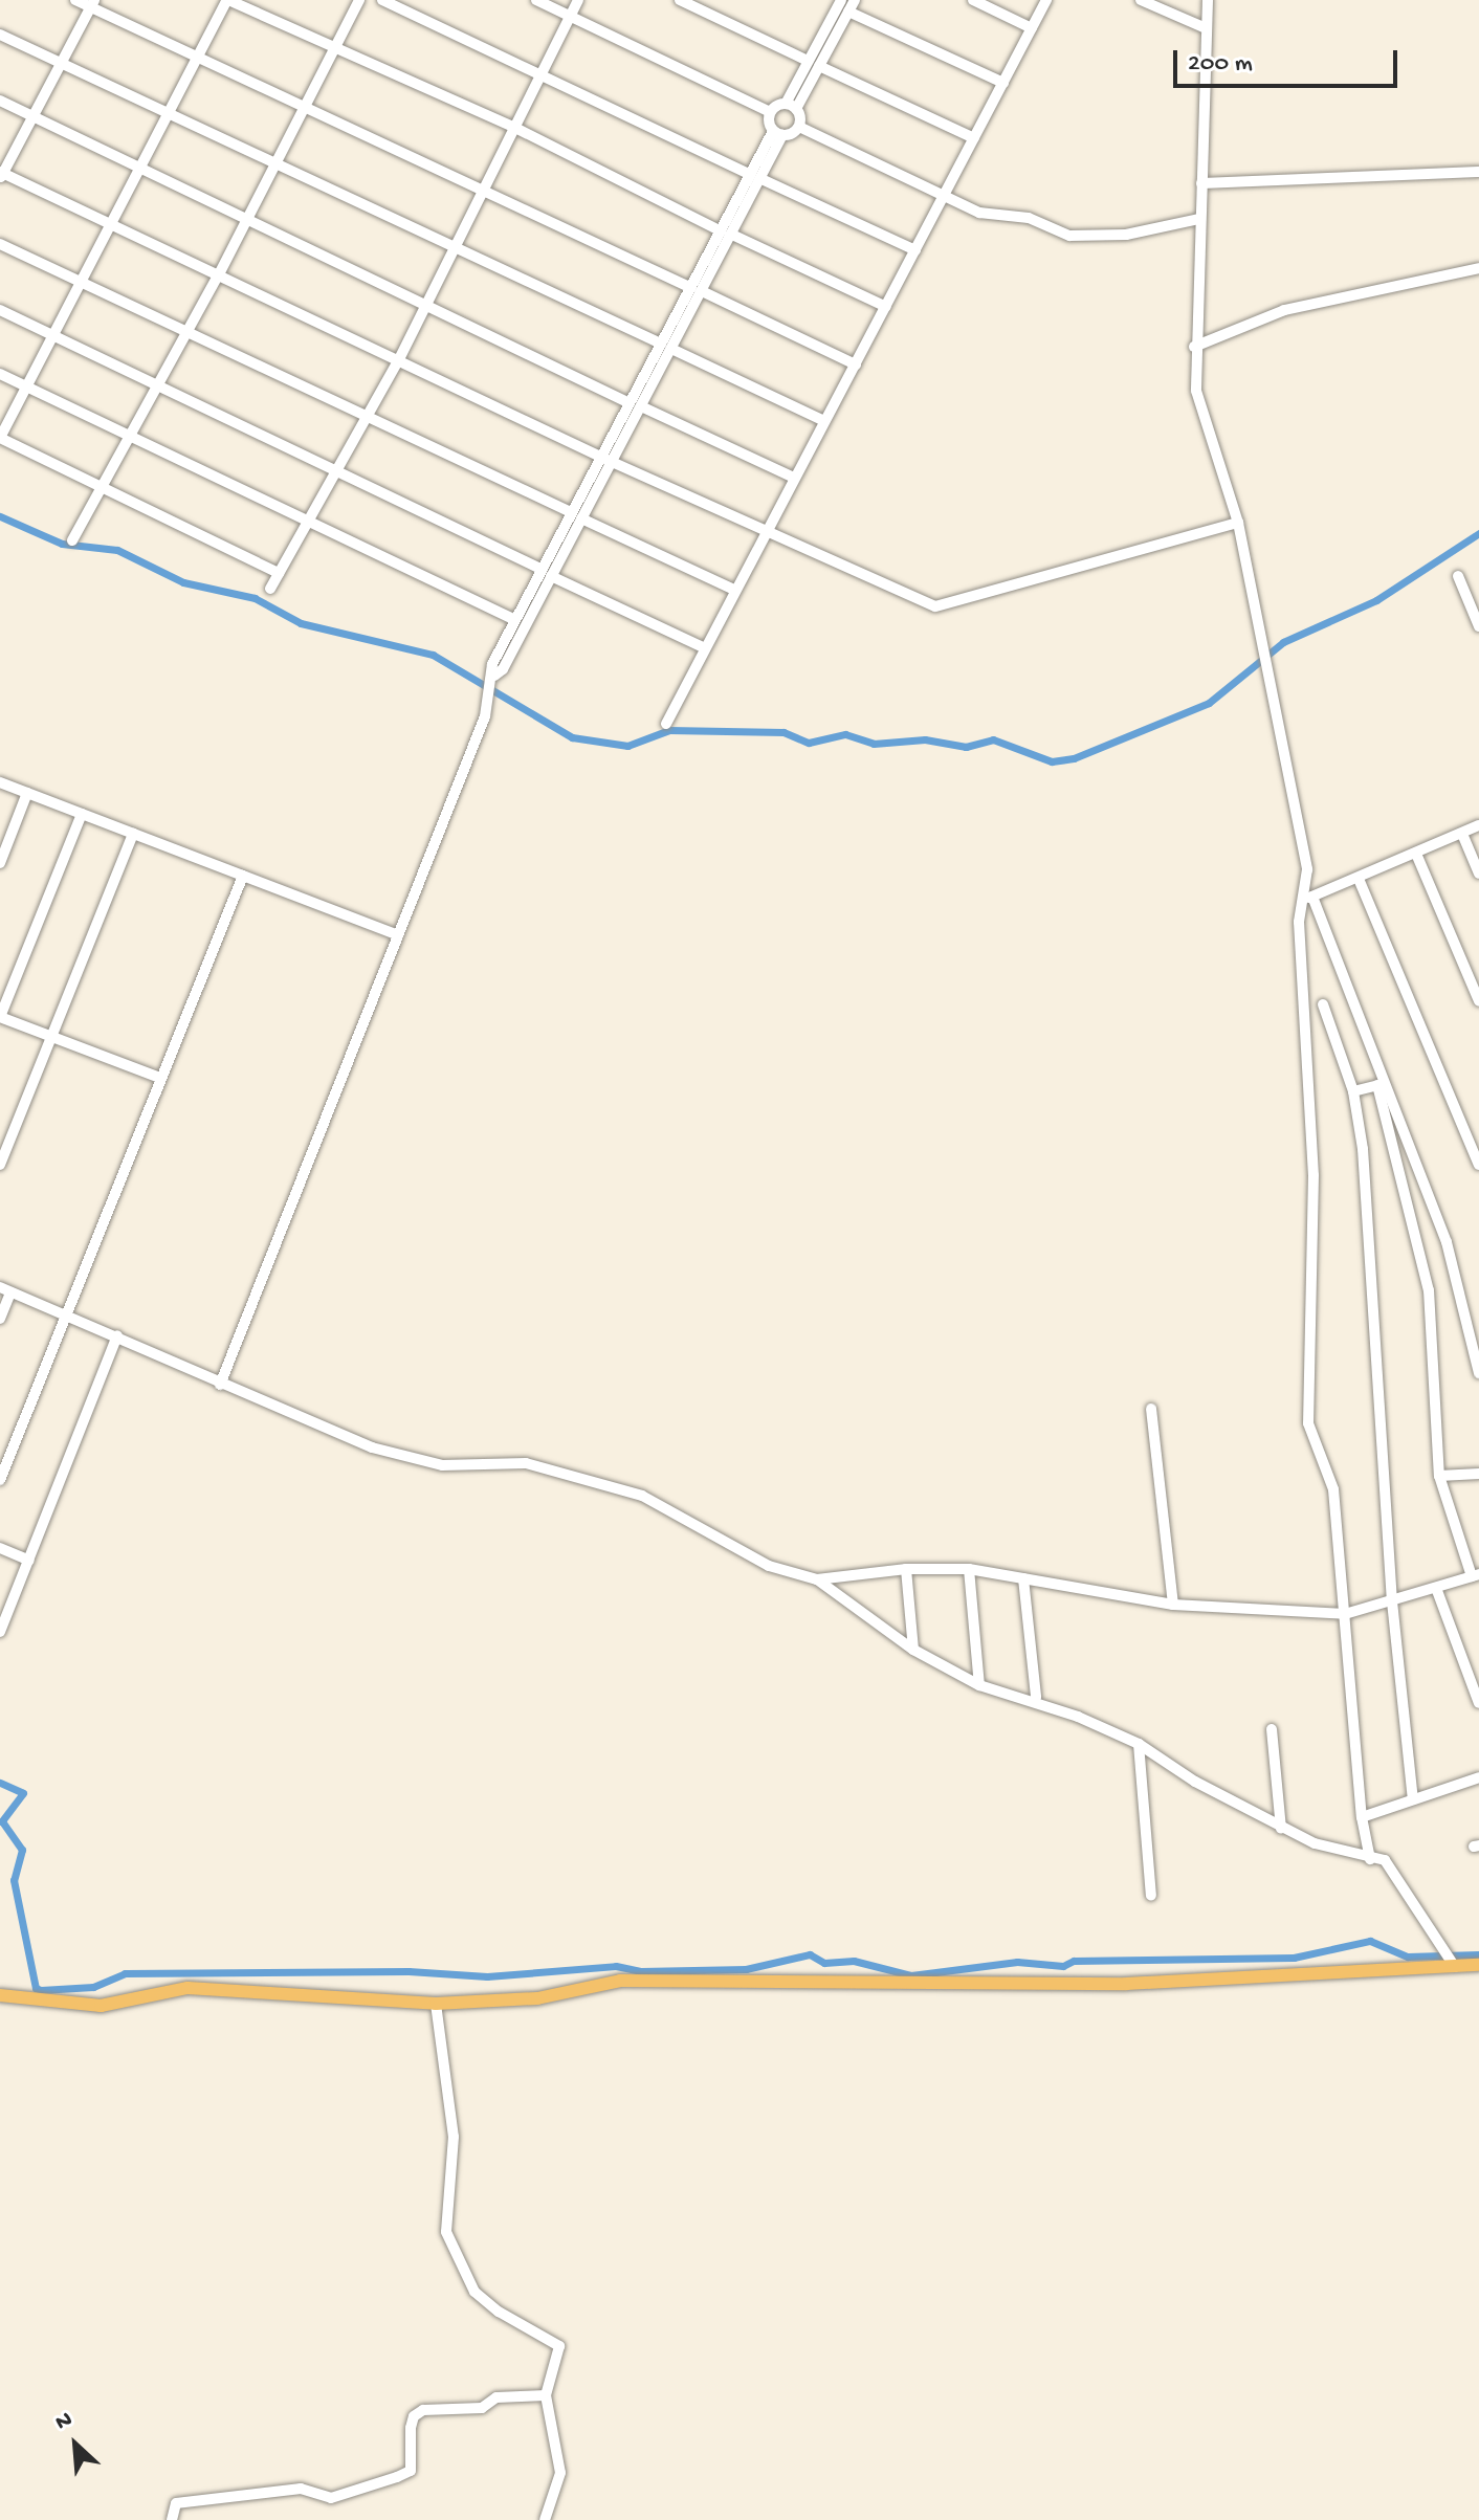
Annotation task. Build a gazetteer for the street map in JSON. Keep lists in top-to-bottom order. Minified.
{"scale_bar":"200 m","north":"top left"}
